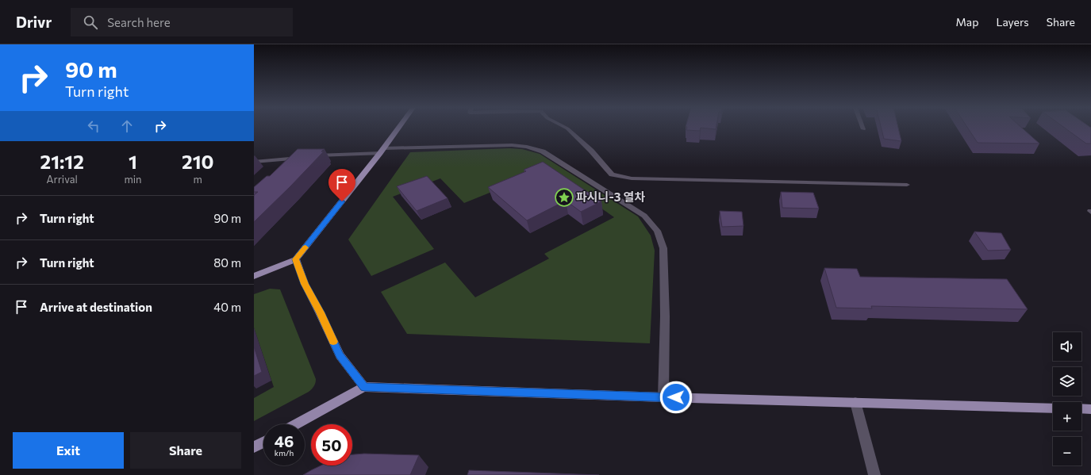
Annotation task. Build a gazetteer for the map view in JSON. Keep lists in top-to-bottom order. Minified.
{"places":{"place":["파시니-3 열차"]},"page":{"header":"Drivr","search":"Search here","nav":["Map","Layers","Share"],"turn":["90 m","Turn right"],"eta":["21:12","Arrival","1","min","210","m"],"list":[{"name":"Turn right","value":"90 m"},{"name":"Turn right","value":"80 m"},{"name":"Arrive at destination","value":"40 m"}],"map_buttons":["+","−"],"speed":"46 km/h","limit":"50","buttons":["Exit","Share"]}}
